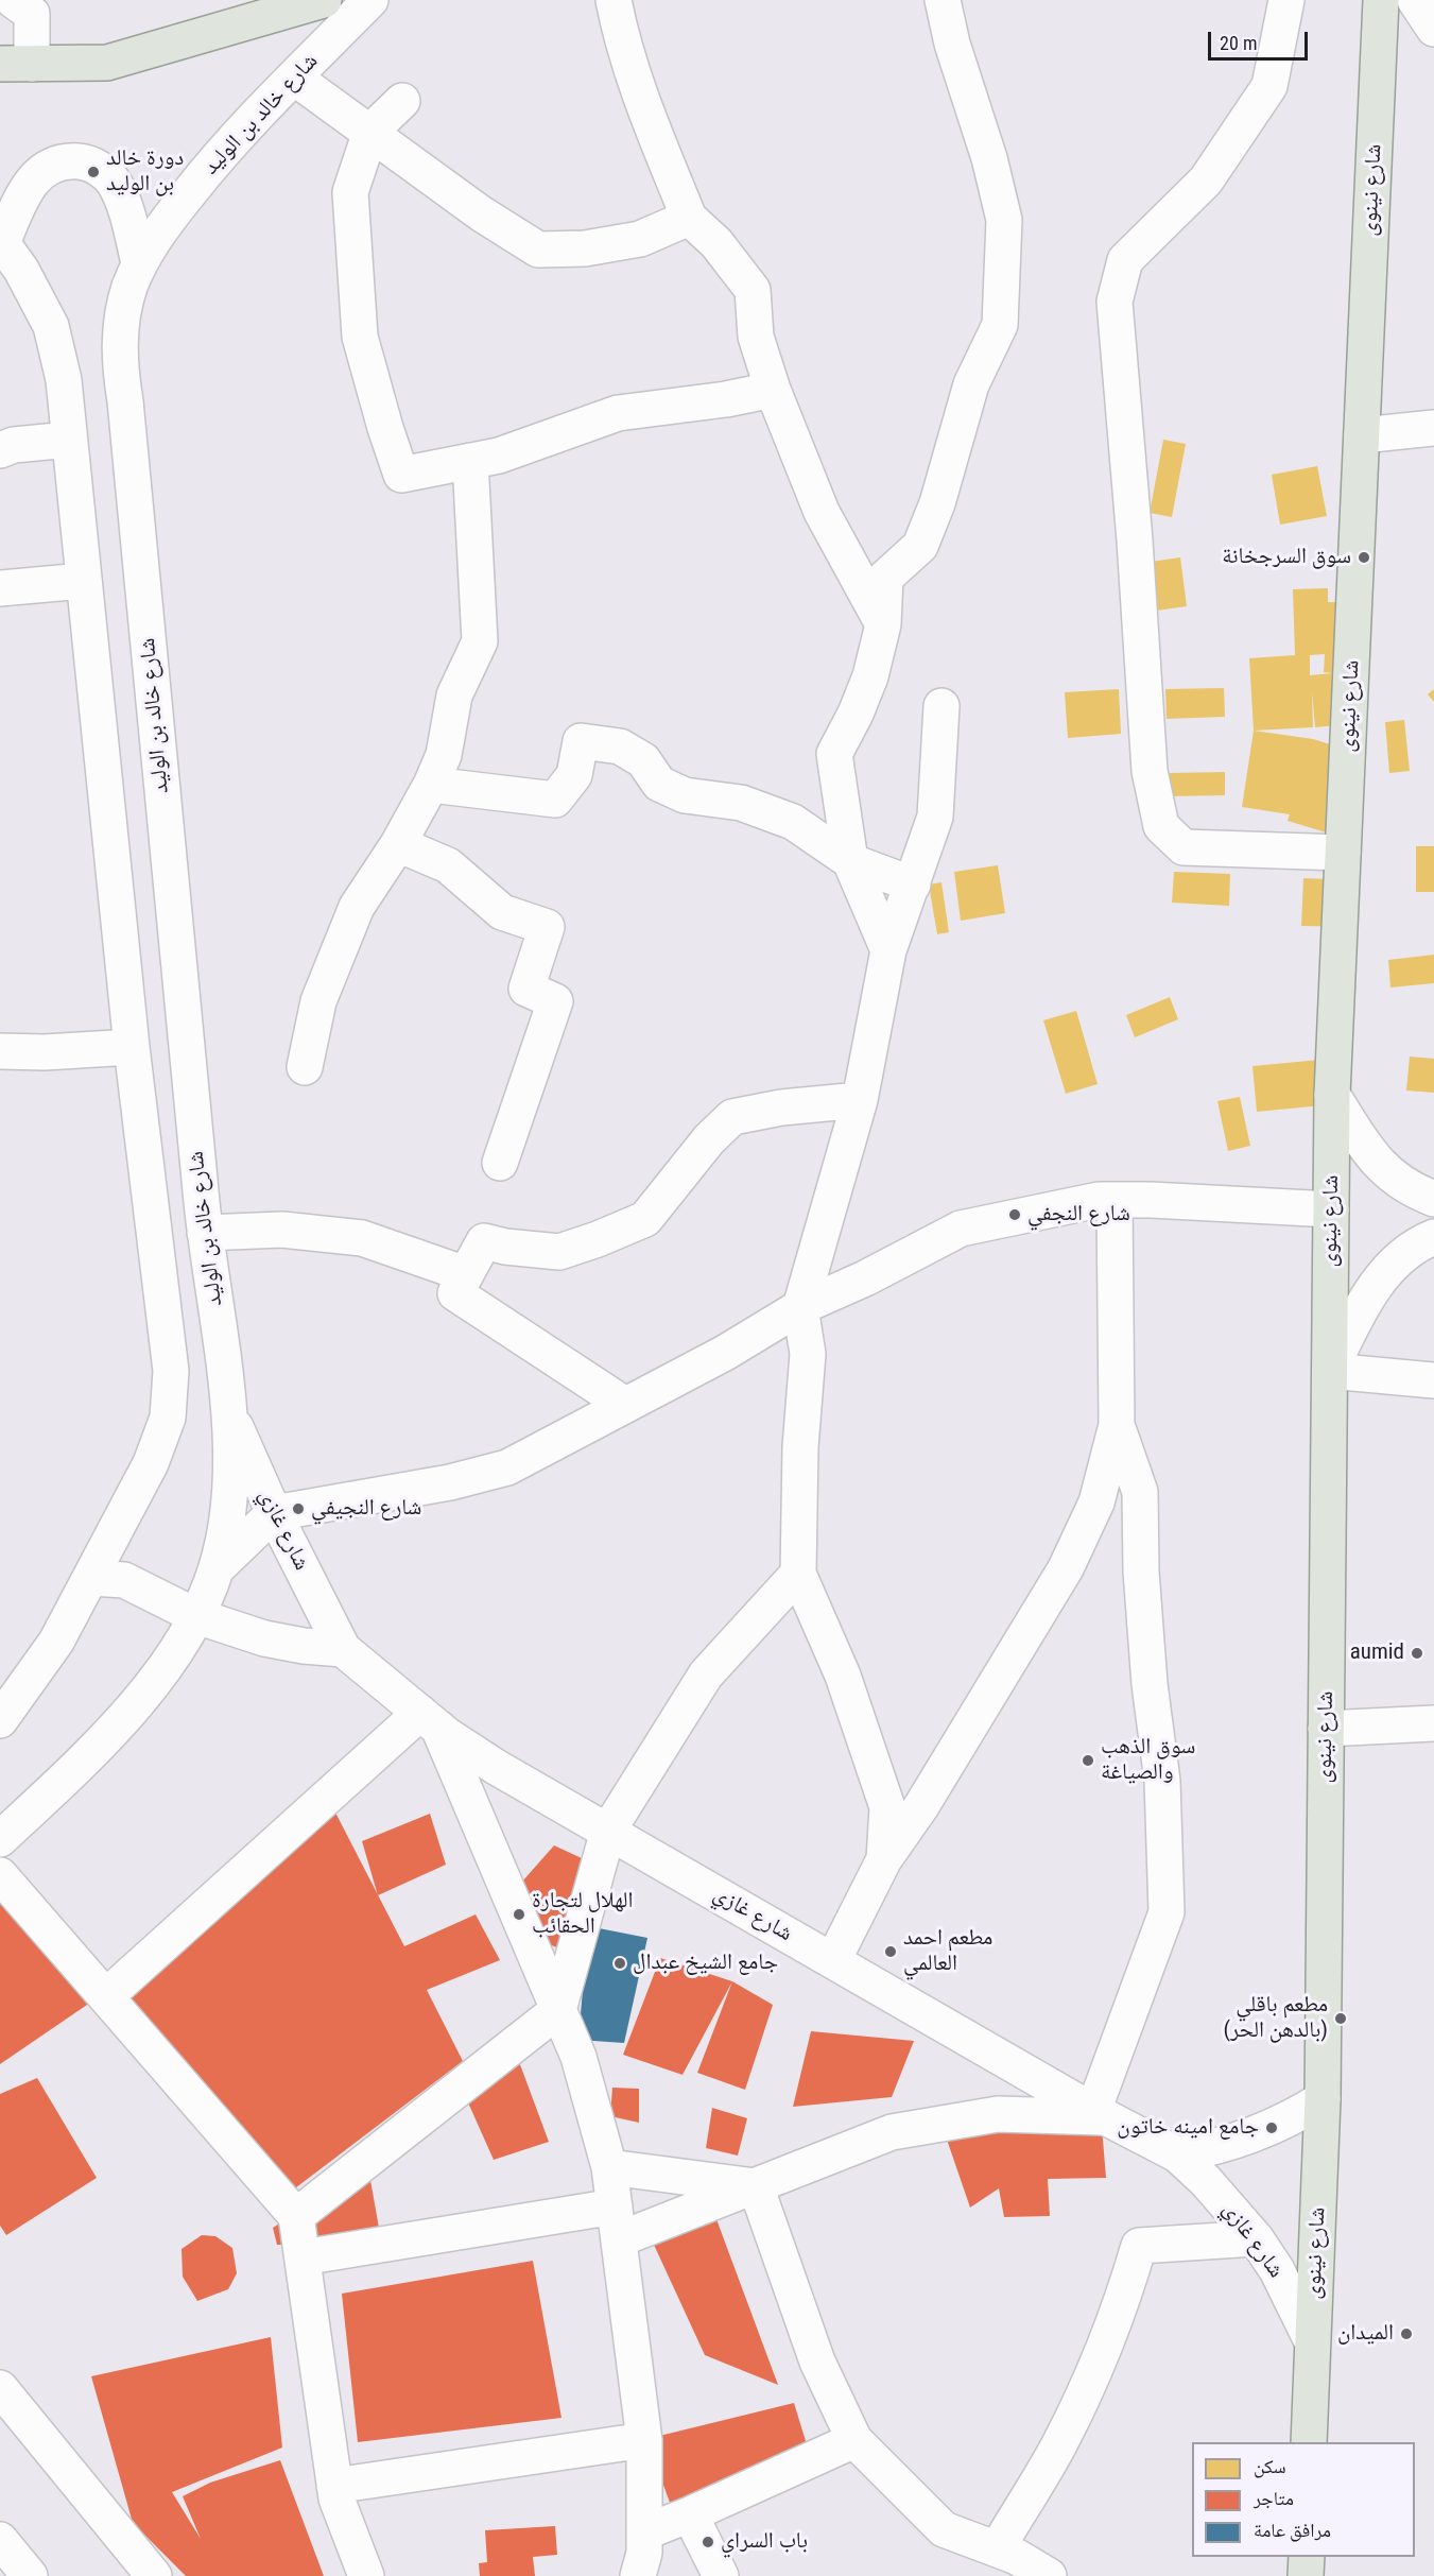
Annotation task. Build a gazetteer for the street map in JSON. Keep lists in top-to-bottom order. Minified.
{"streets":{"main road":["شارع نينوى"],"street":["شارع خالد بن الوليد","شارع غازي"]},"crossings":[["شارع خالد بن الوليد","شارع غازي"],["شارع نينوى","شارع غازي"]],"places":["دورة خالد بن الوليد","سوق السرجخانة","شارع النجفي","شارع النجيفي","aumid","سوق الذهب والصياغة","الهلال لتجارة الحقائب","مطعم احمد العالمي","جامع الشيخ عبدال","مطعم باقلي (بالدهن الحر)","جامع امينه خاتون","الميدان","باب السراي"],"legend":["سكن","متاجر","مرافق عامة"],"scale_bar":"20 m"}
